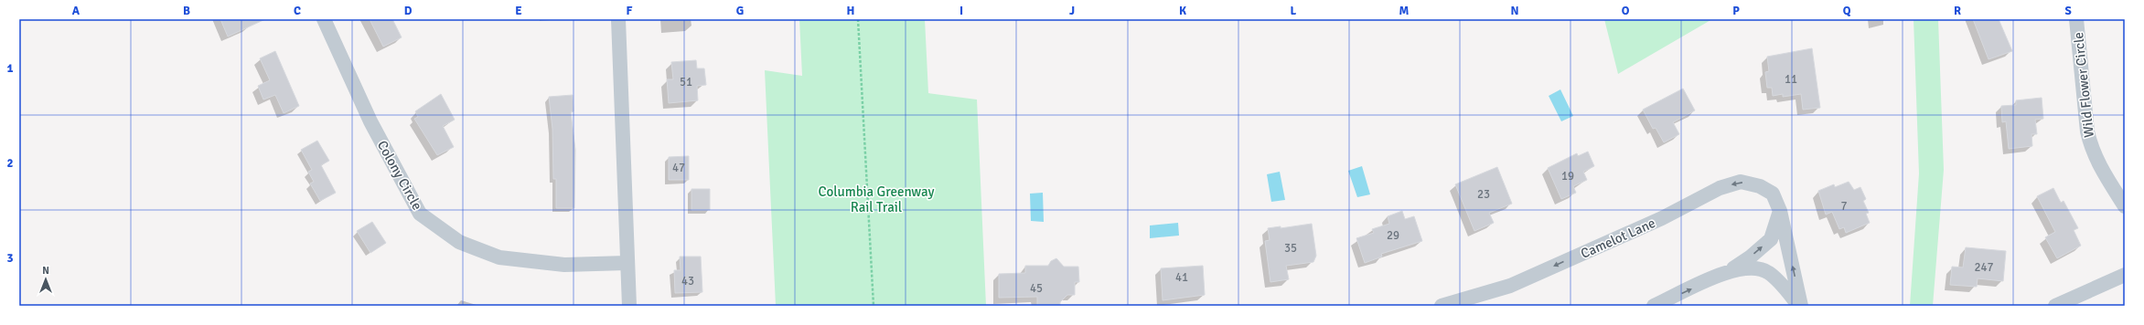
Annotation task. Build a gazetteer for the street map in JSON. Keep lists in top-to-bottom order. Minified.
{"streets":{"street":["Wild Flower Circle","Colony Circle","Camelot Lane"]},"parks":["Columbia Greenway Rail Trail"],"house_numbers":["11","51","47","19","23","7","29","35","247","41","43","45"],"north":"top","grid":{"columns":["A","B","C","D","E","F","G","H","I","J","K","L","M","N","O","P","Q","R","S"],"rows":["1","2","3"]}}
